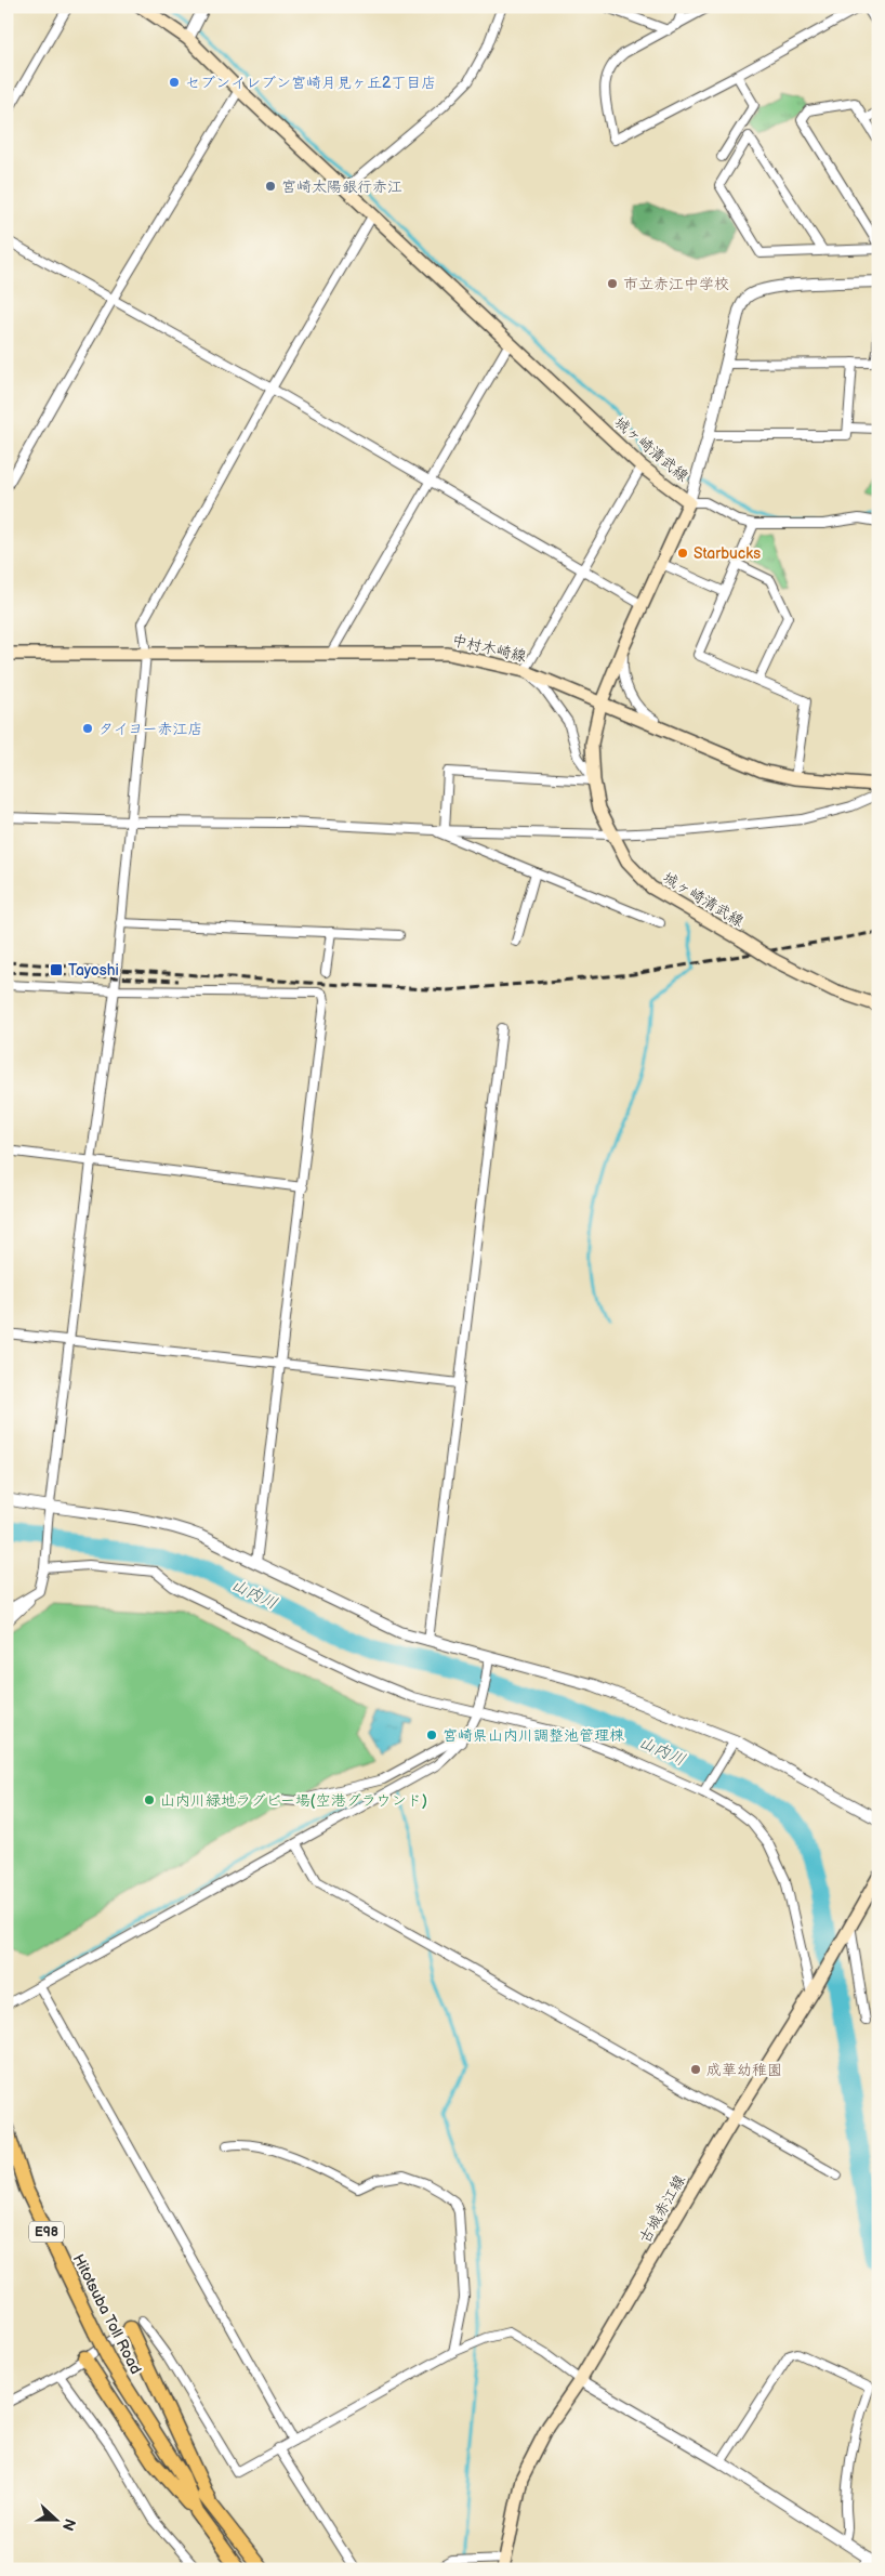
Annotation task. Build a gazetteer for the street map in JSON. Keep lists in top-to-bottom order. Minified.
{"streets":{"main road":["城ヶ崎清武線","中村木崎線","古城赤江線","E98","Hitotsuba Toll Road"]},"crossings":[["城ヶ崎清武線","中村木崎線"]],"water":["山内川"],"places":{"other":["セブンイレブン宮崎月見ヶ丘2丁目店","宮崎太陽銀行赤江","市立赤江中学校","Starbucks","タイヨー赤江店","宮崎県山内川調整池管理棟","山内川緑地ラグビー場(空港グラウンド)","成華幼稚園"],"transit":["Tayoshi"]},"north":"right"}
